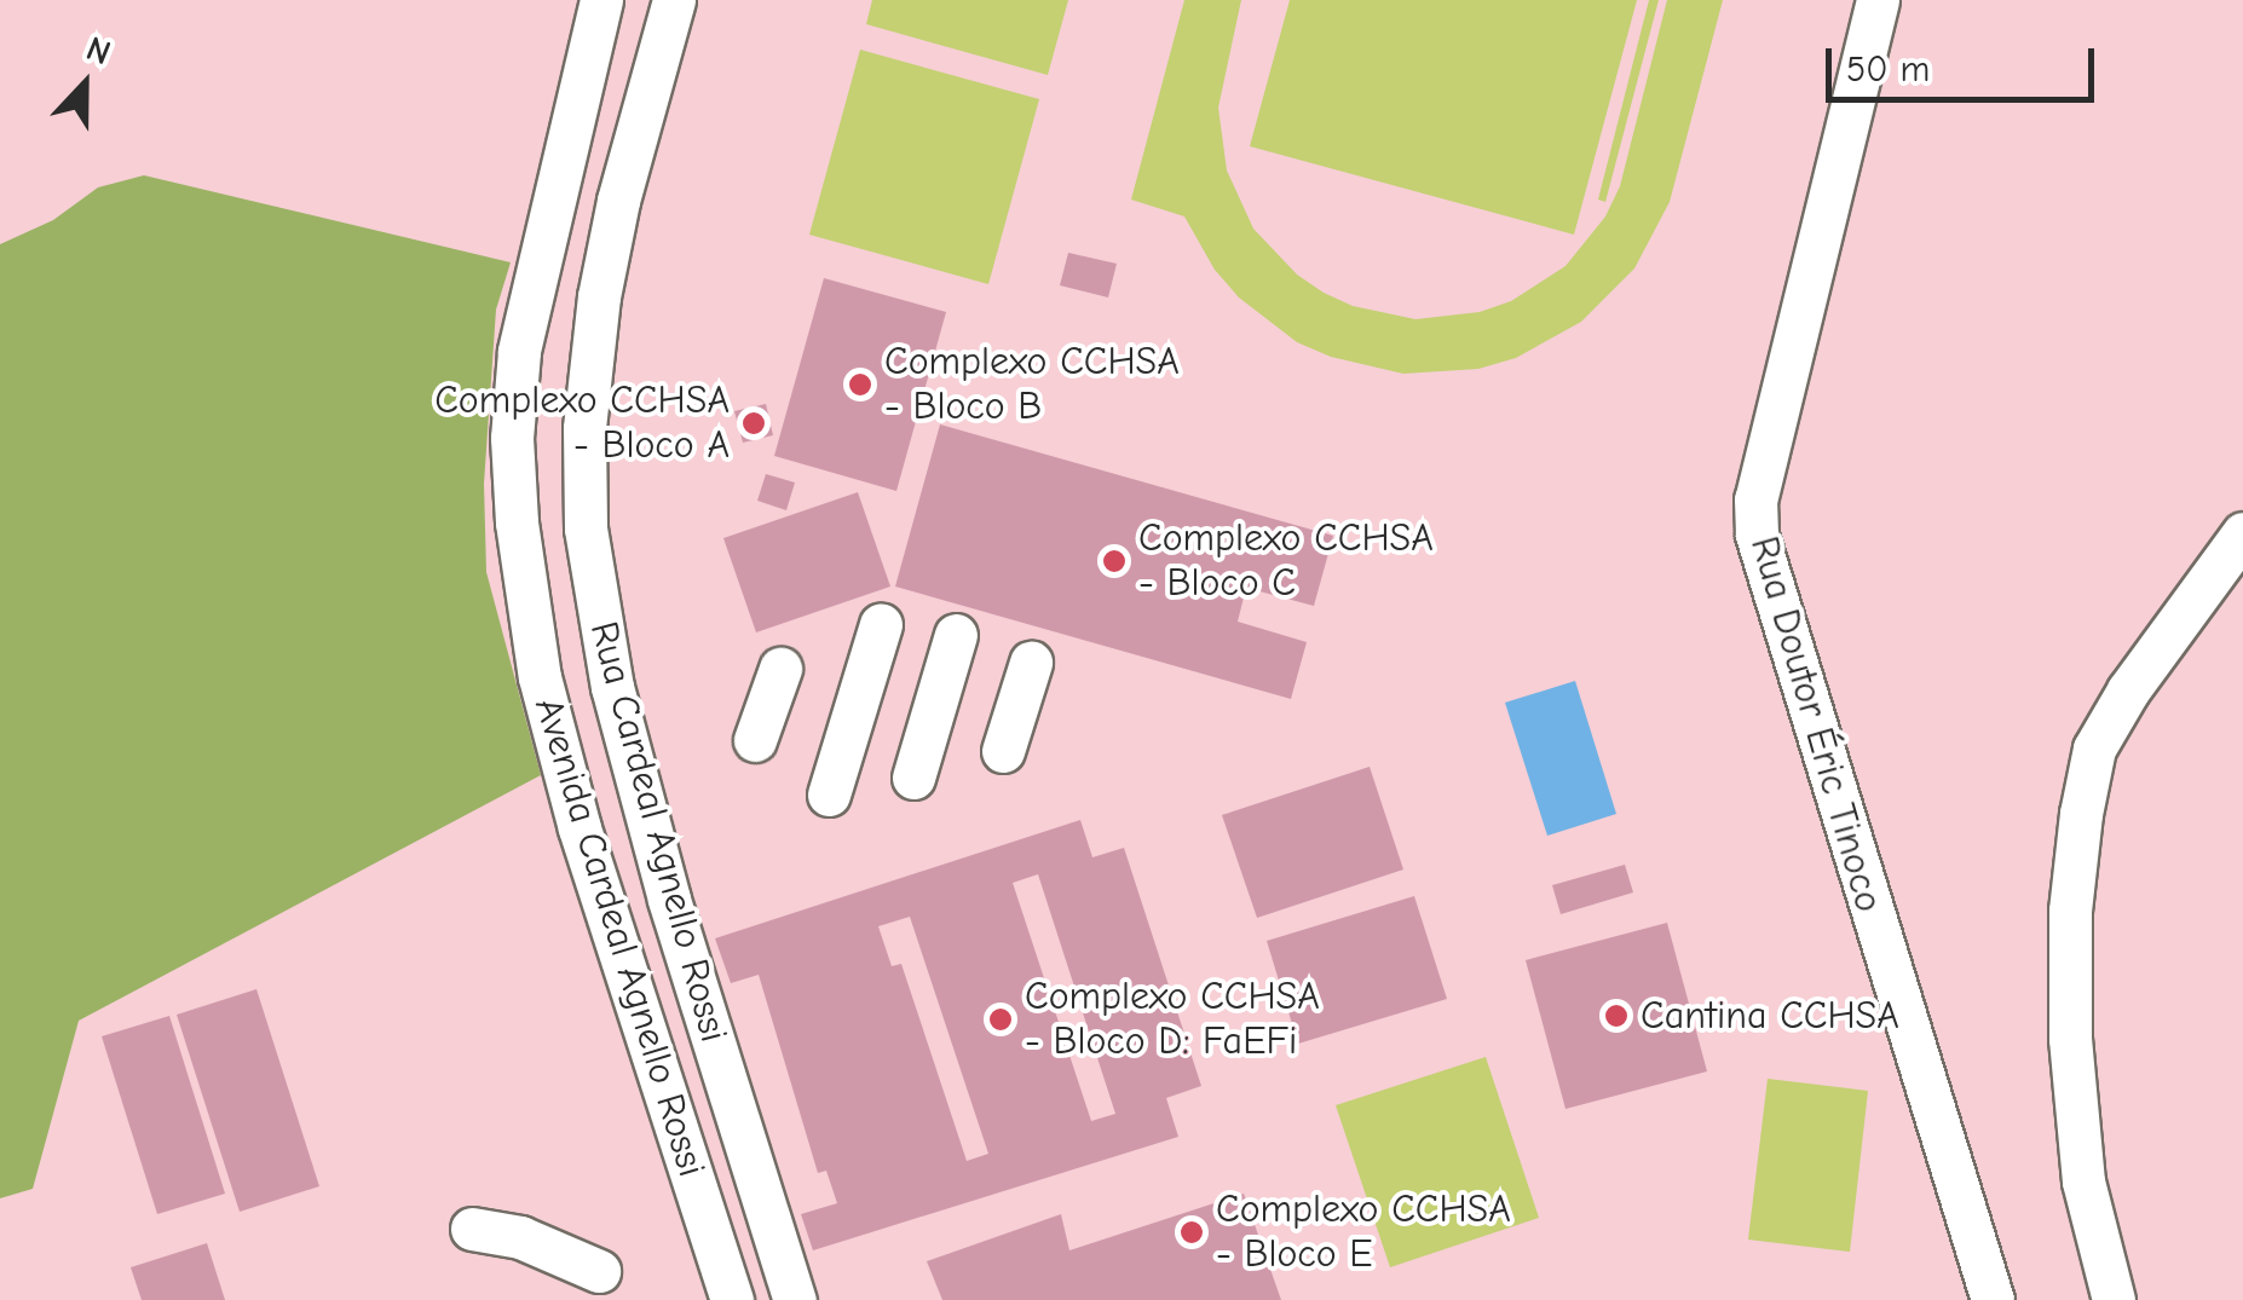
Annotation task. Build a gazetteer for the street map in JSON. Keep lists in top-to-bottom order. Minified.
{"streets":{"street":["Rua Doutor Éric Tinoco","Rua Cardeal Agnello Rossi","Avenida Cardeal Agnello Rossi"]},"places":["Complexo CCHSA - Bloco B","Complexo CCHSA - Bloco A","Complexo CCHSA - Bloco C","Cantina CCHSA","Complexo CCHSA - Bloco D: FaEFi","Complexo CCHSA - Bloco E"],"scale_bar":"50 m","north":"top"}
